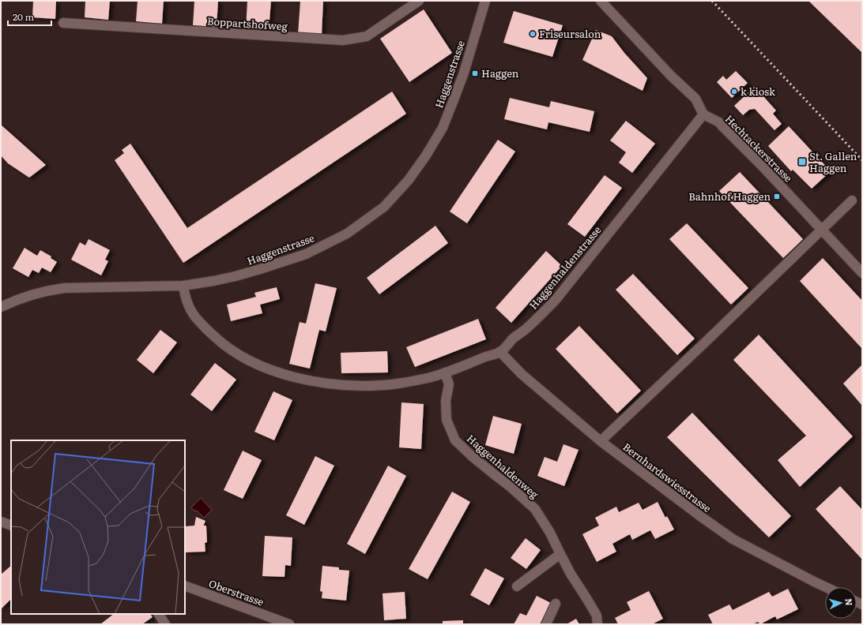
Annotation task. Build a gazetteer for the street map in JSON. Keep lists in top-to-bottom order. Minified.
{"streets":{"street":["Boppartshofweg","Haggenstrasse","Hechtackerstrasse","Haggenhaldenstrasse","Haggenhaldenweg","Bernhardswiesstrasse","Oberstrasse"]},"crossings":[["Haggenstrasse","Haggenhaldenstrasse"],["Hechtackerstrasse","Haggenhaldenstrasse"],["Haggenhaldenstrasse","Haggenhaldenweg"],["Haggenhaldenstrasse","Bernhardswiesstrasse"]],"places":{"other":["Friseursalon","k kiosk"],"transit":["Haggen","St. Gallen Haggen","Bahnhof Haggen"]},"scale_bar":"20 m","north":"right"}
